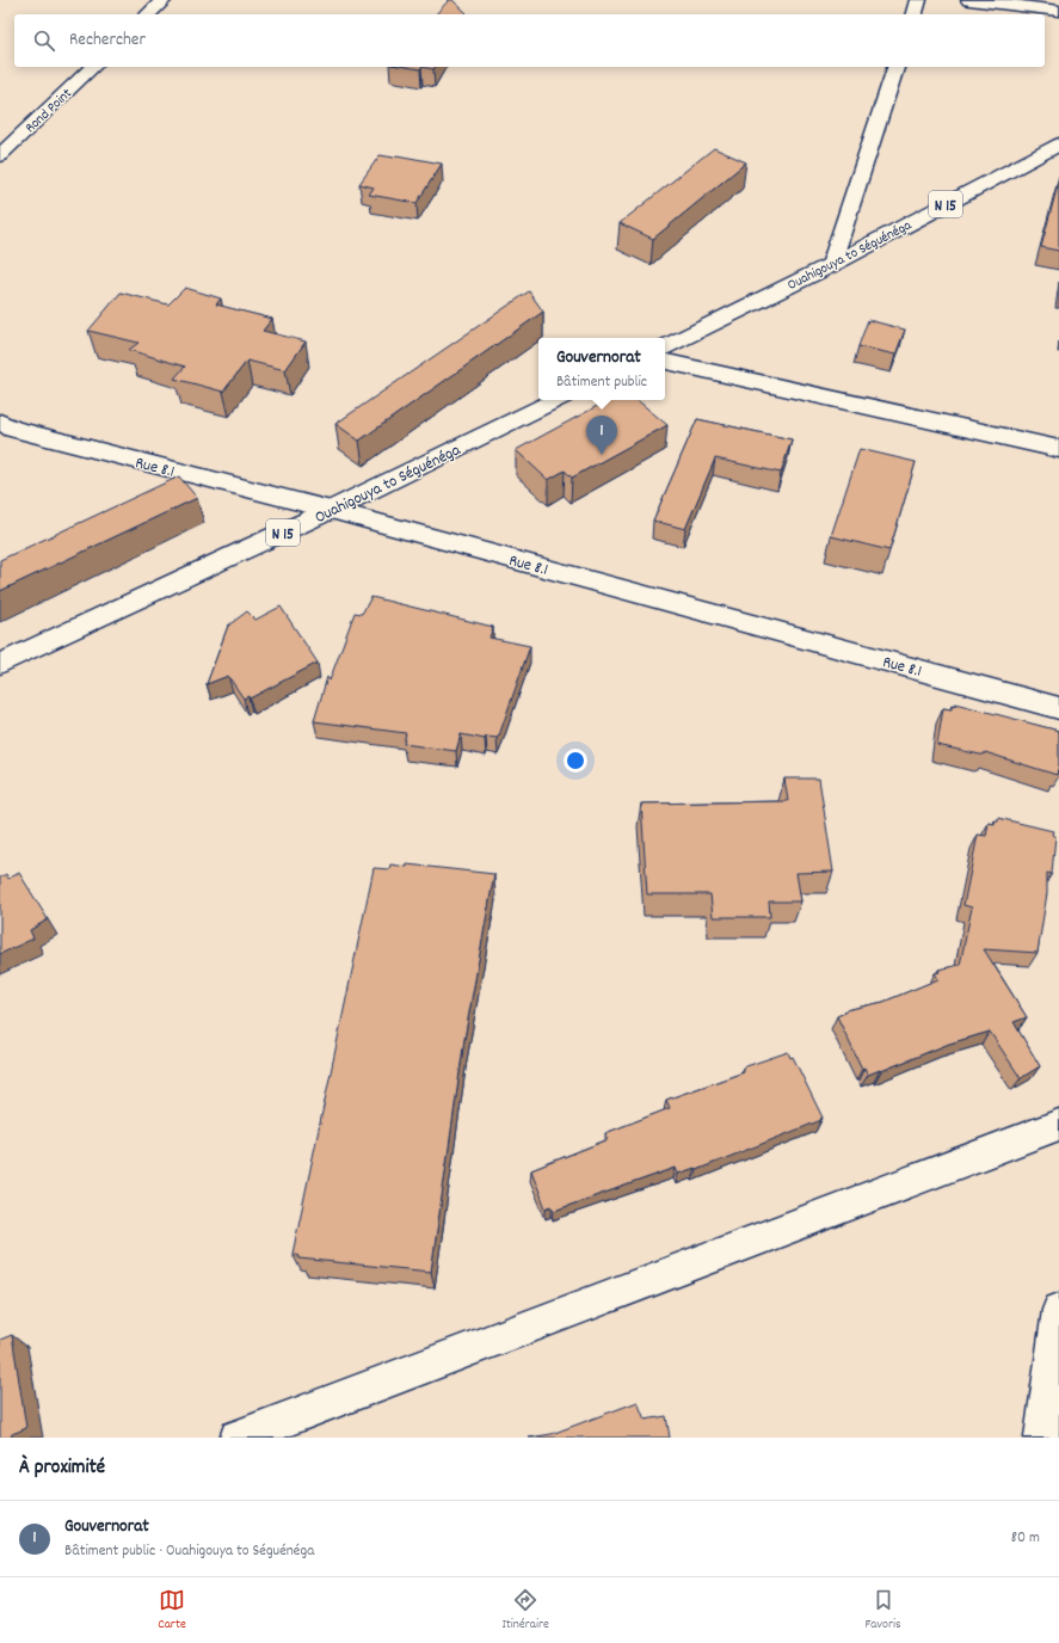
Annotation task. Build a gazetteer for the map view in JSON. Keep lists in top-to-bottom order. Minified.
{"streets":{"street":["Rond Point","N 15","Ouahigouya to Séguénéga","Rue 8.1"]},"crossings":[["Ouahigouya to Séguénéga","Rue 8.1"]],"page":{"search":"Rechercher","popup":["Gouvernorat","Bâtiment public"],"pins":"1","heading":"À proximité","list":[{"mark":"1","name":"Gouvernorat","note":"Bâtiment public · Ouahigouya to Séguénéga","value":"80 m"}],"nav":["Carte","Itinéraire","Favoris"]}}
